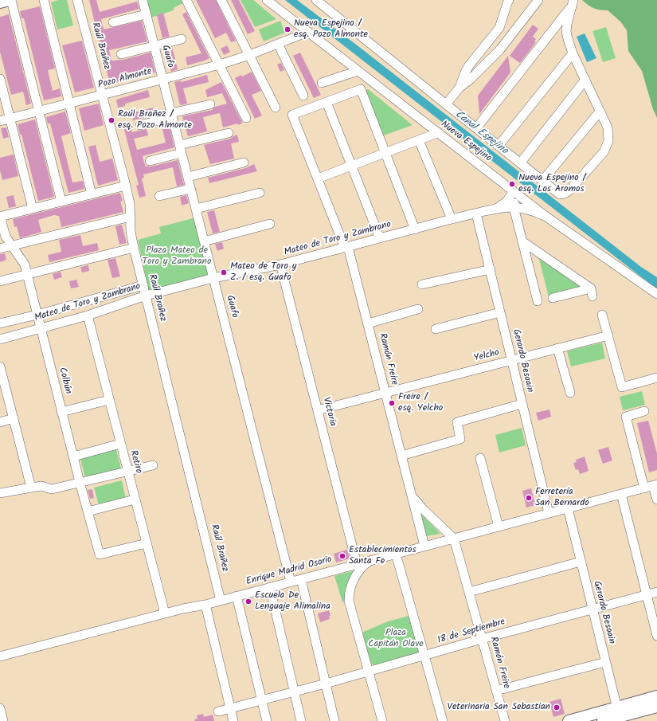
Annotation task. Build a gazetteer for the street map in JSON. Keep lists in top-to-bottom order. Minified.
{"streets":{"street":["Raúl Brañez","Guafo","Pozo Almonte","Nueva Espejino","Mateo de Toro y Zambrano","Yelcho","Ramón Freire","Gerardo Besoain","Colbún","Victoria","Retiro","Enrique Madrid Osorio","18 de Septiembre"]},"crossings":[["Raúl Brañez","Pozo Almonte"],["Raúl Brañez","Mateo de Toro y Zambrano"],["Raúl Brañez","Enrique Madrid Osorio"],["Guafo","Pozo Almonte"],["Guafo","Mateo de Toro y Zambrano"],["Guafo","Enrique Madrid Osorio"],["Pozo Almonte","Nueva Espejino"],["Nueva Espejino","Mateo de Toro y Zambrano"],["Mateo de Toro y Zambrano","Ramón Freire"],["Mateo de Toro y Zambrano","Gerardo Besoain"],["Mateo de Toro y Zambrano","Colbún"],["Mateo de Toro y Zambrano","Victoria"],["Mateo de Toro y Zambrano","Retiro"],["Yelcho","Ramón Freire"],["Yelcho","Gerardo Besoain"],["Yelcho","Victoria"],["Ramón Freire","Enrique Madrid Osorio"],["Ramón Freire","18 de Septiembre"],["Gerardo Besoain","Enrique Madrid Osorio"],["Gerardo Besoain","18 de Septiembre"],["Colbún","Retiro"],["Victoria","Enrique Madrid Osorio"],["Retiro","Enrique Madrid Osorio"]],"water":["Canal Espejino"],"parks":["Plaza Mateo de Toro y Zambrano","Plaza Capitán Olave"],"places":["Nueva Espejino / esq. Pozo Almonte","Raúl Brañez / esq. Pozo Almonte","Nueva Espejino / esq. Los Aromos","Mateo de Toro y Z. / esq. Guafo","Freire / esq. Yelcho","Ferretería San Bernardo","Establecimientos Santa Fe","Escuela De Lenguaje Alimalina","Veterinaria San Sebastian"]}
